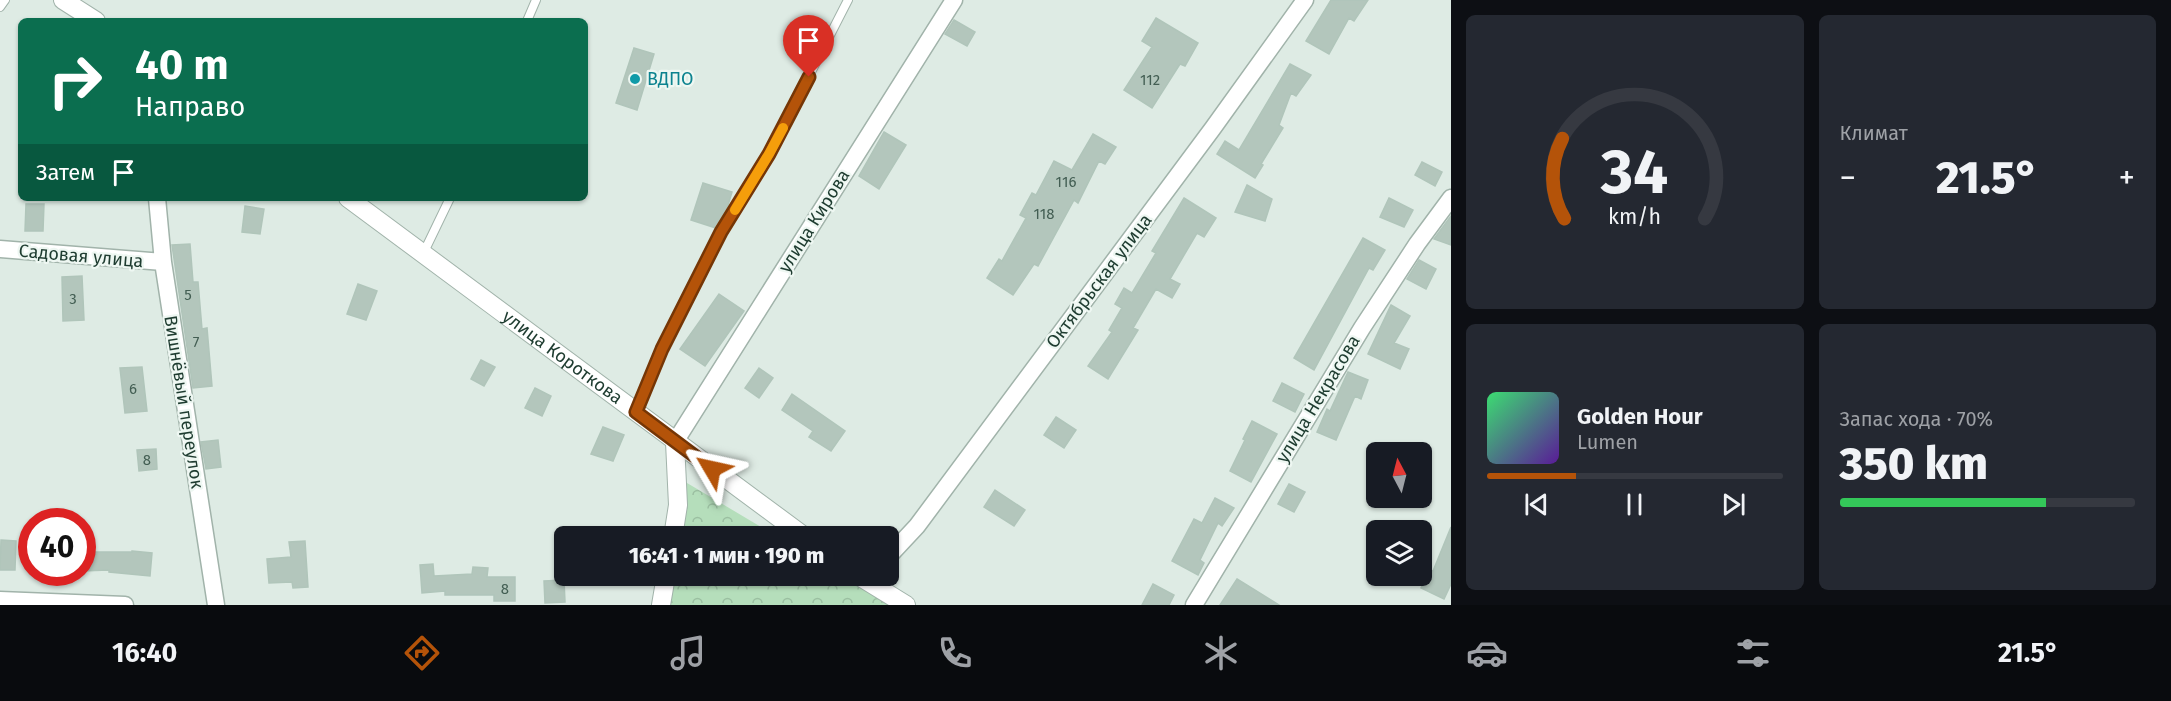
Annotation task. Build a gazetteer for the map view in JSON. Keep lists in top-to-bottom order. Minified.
{"streets":{"street":["улица Кирова","Садовая улица","Октябрьская улица","улица Короткова","улица Некрасова","Вишнёвый переулок"]},"crossings":[["улица Кирова","улица Короткова"],["Садовая улица","Вишнёвый переулок"]],"places":["ВДПО"],"house_numbers":["112","116","118","5","3","7","6","8","8"],"north":"top","page":{"tile":["Климат",["Запас хода · 70%","350 km"]],"turn":["40 m","Направо"],"then":"Затем","heat":["−","21.5°","+"],"song":["Golden Hour","Lumen"],"limit":"40","trip":"16:41 · 1 мин · 190 m","tabs":["16:40","21.5°"],"gauge":["34","km/h"]}}
